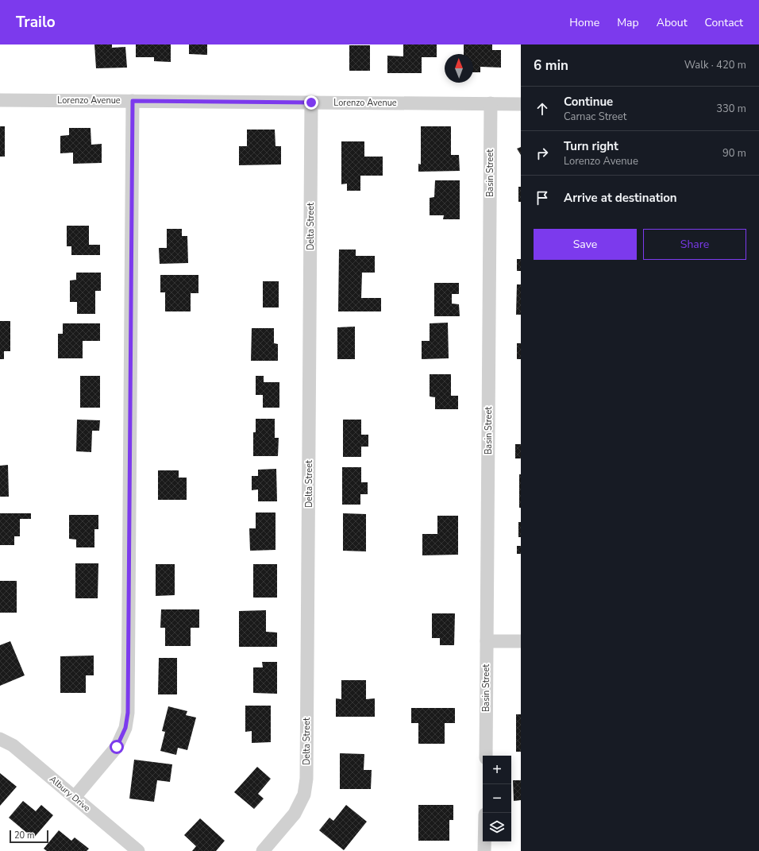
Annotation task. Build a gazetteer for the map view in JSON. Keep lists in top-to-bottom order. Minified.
{"streets":{"street":["Lorenzo Avenue","Basin Street","Delta Street","Albury Drive"]},"crossings":[["Lorenzo Avenue","Basin Street"],["Lorenzo Avenue","Delta Street"]],"scale_bar":"20 m","north":"top","page":{"header":"Trailo","nav":["Home","Map","About","Contact"],"heading":["6 min","Walk · 420 m"],"list":[["Continue","Carnac Street","330 m"],["Turn right","Lorenzo Avenue","90 m"],"Arrive at destination"],"buttons":["Save","Share"],"map_buttons":["+","−"],"scale":"20 m"}}
